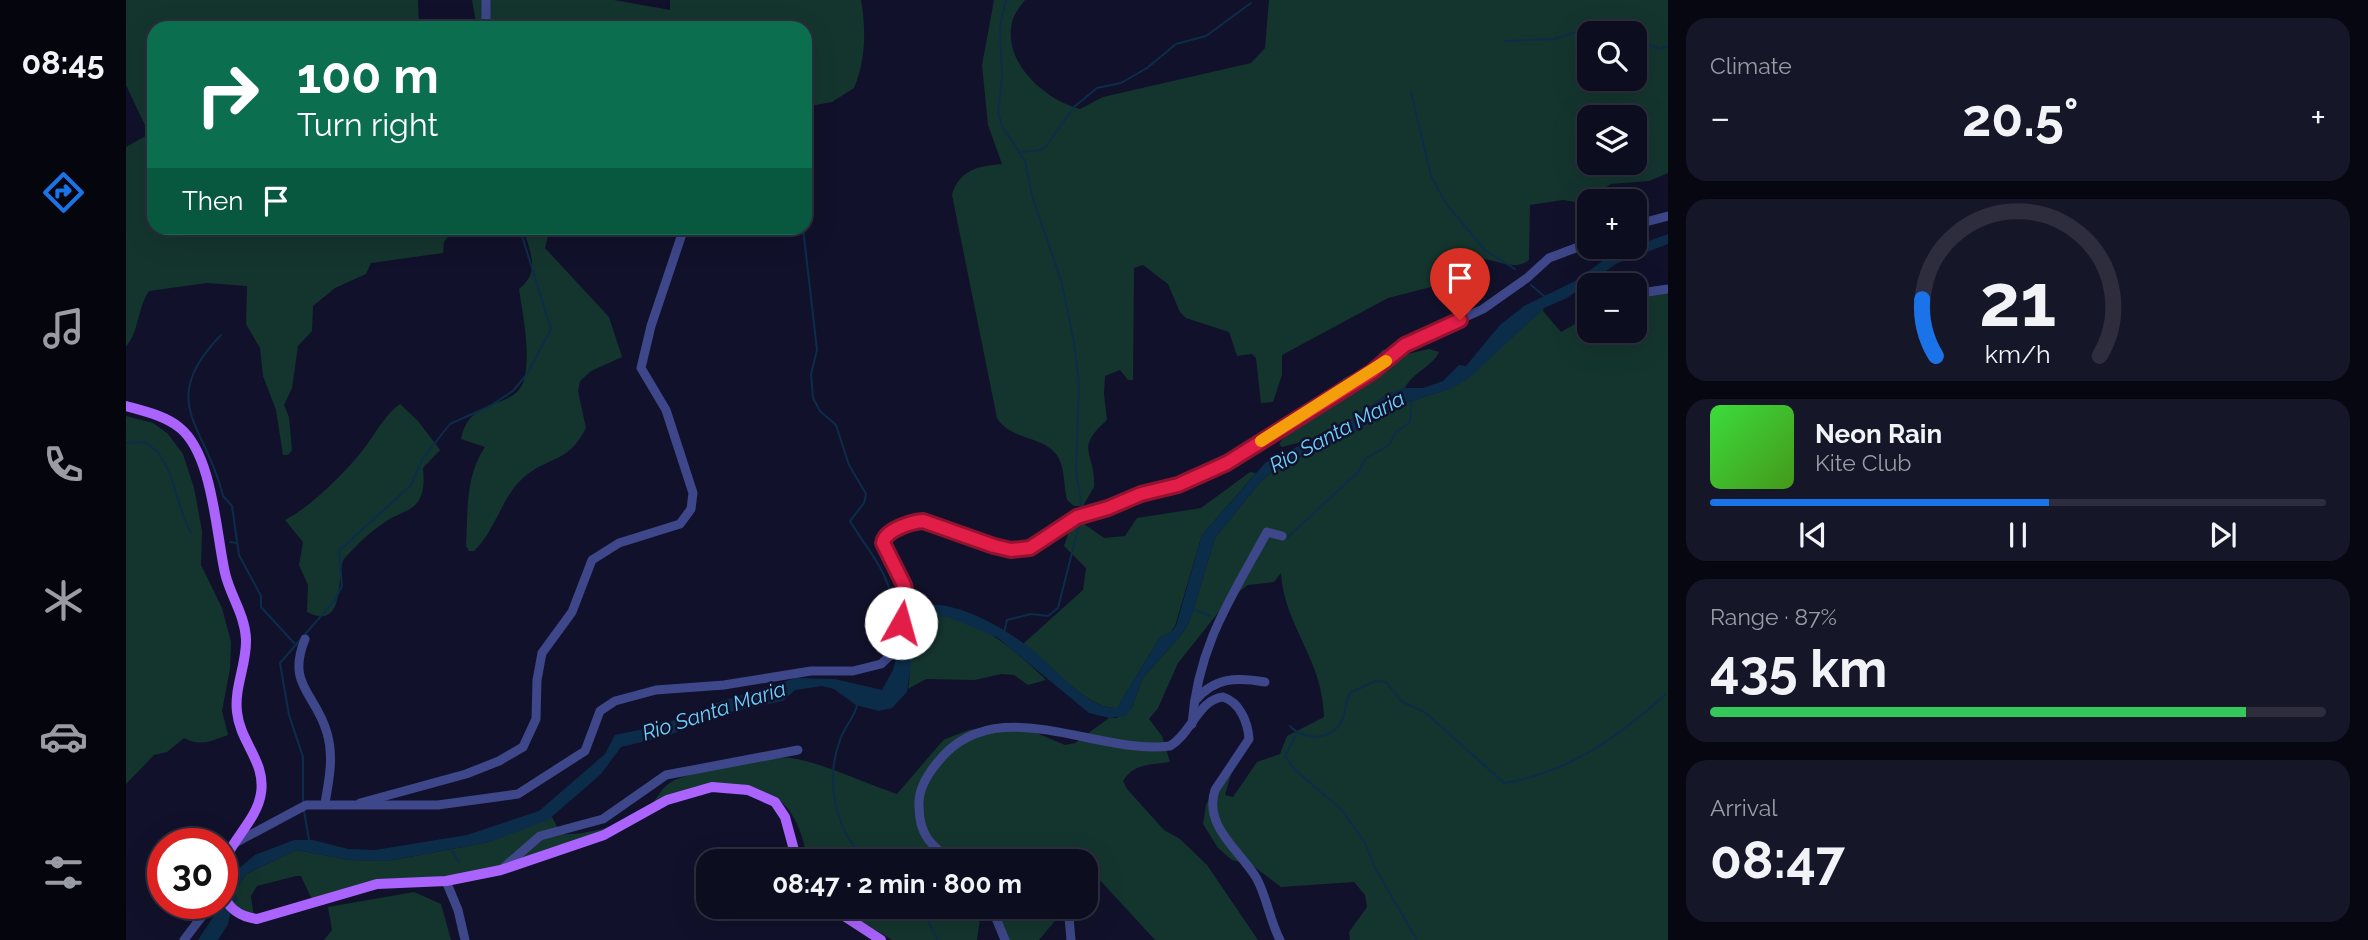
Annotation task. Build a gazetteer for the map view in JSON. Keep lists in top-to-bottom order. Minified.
{"water":["Rio Santa Maria"],"page":{"tabs":"08:45","tile":["Climate",["Range · 87%","435 km"],["Arrival","08:47"]],"map_buttons":["+","−"],"turn":["100 m","Turn right"],"heat":["−","20.5°","+"],"then":"Then","song":["Neon Rain","Kite Club"],"limit":"30","trip":"08:47 · 2 min · 800 m","gauge":["21","km/h"]}}
